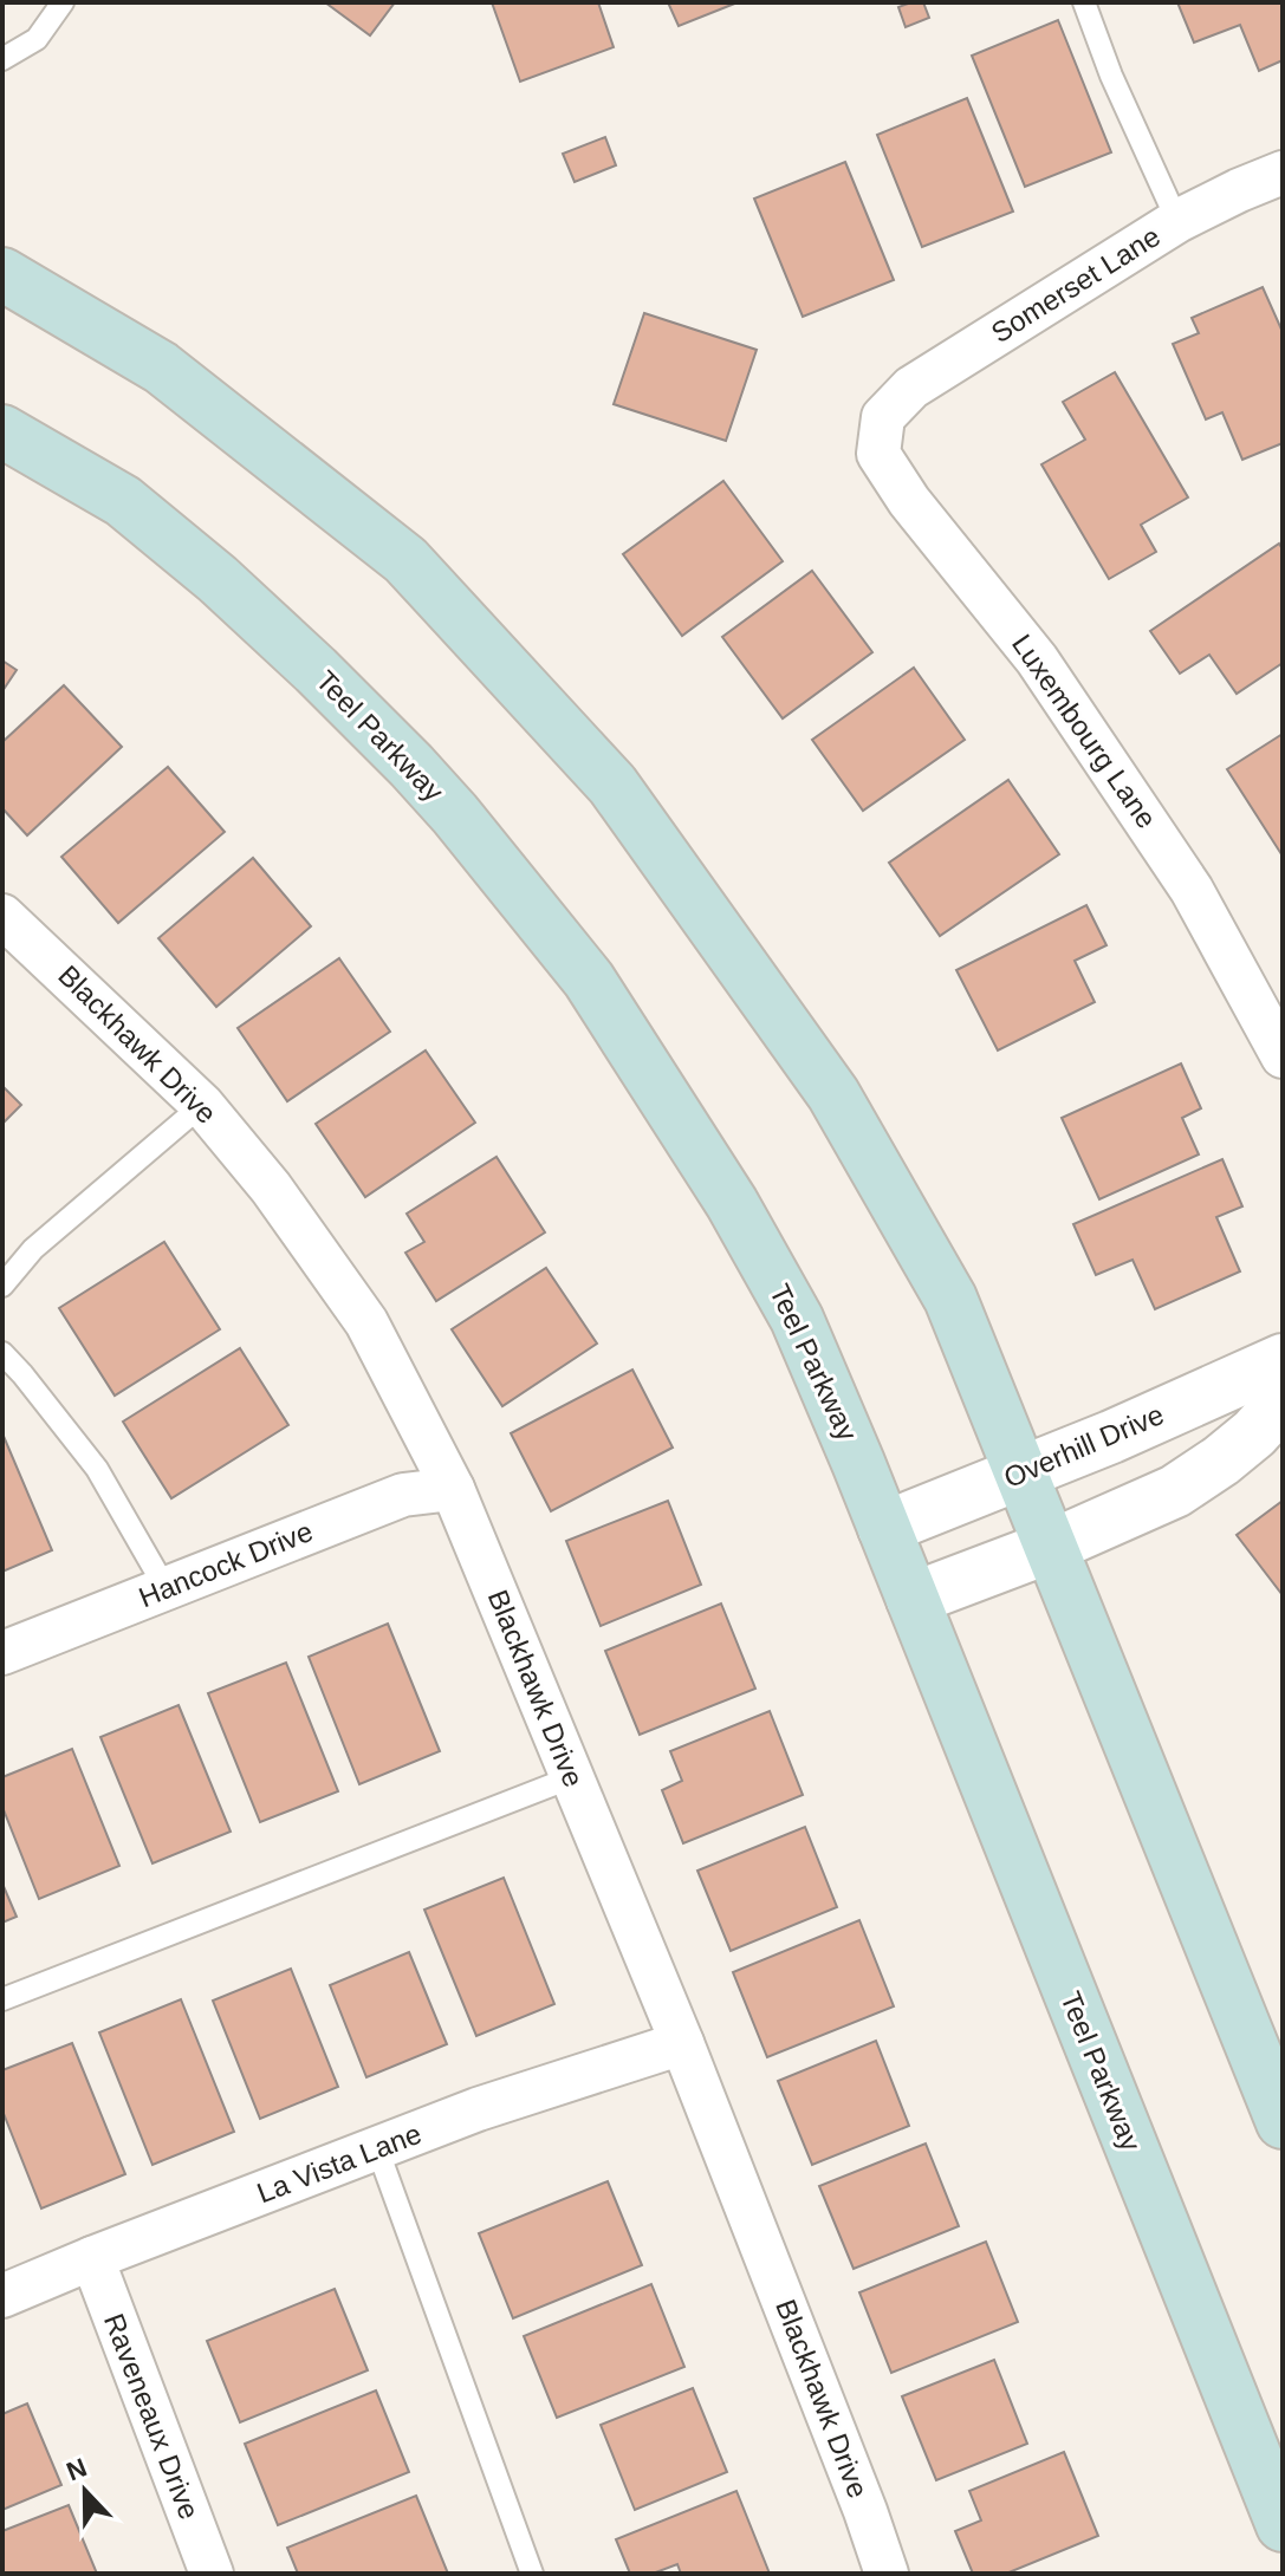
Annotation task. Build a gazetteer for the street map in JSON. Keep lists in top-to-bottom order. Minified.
{"streets":{"main road":["Teel Parkway"],"street":["Somerset Lane","Luxembourg Lane","Blackhawk Drive","Overhill Drive","Hancock Drive","La Vista Lane","Raveneaux Drive"]},"crossings":[["Somerset Lane","Luxembourg Lane"],["Teel Parkway","Overhill Drive"],["Blackhawk Drive","Hancock Drive"],["Blackhawk Drive","La Vista Lane"],["La Vista Lane","Raveneaux Drive"]],"north":"top"}
